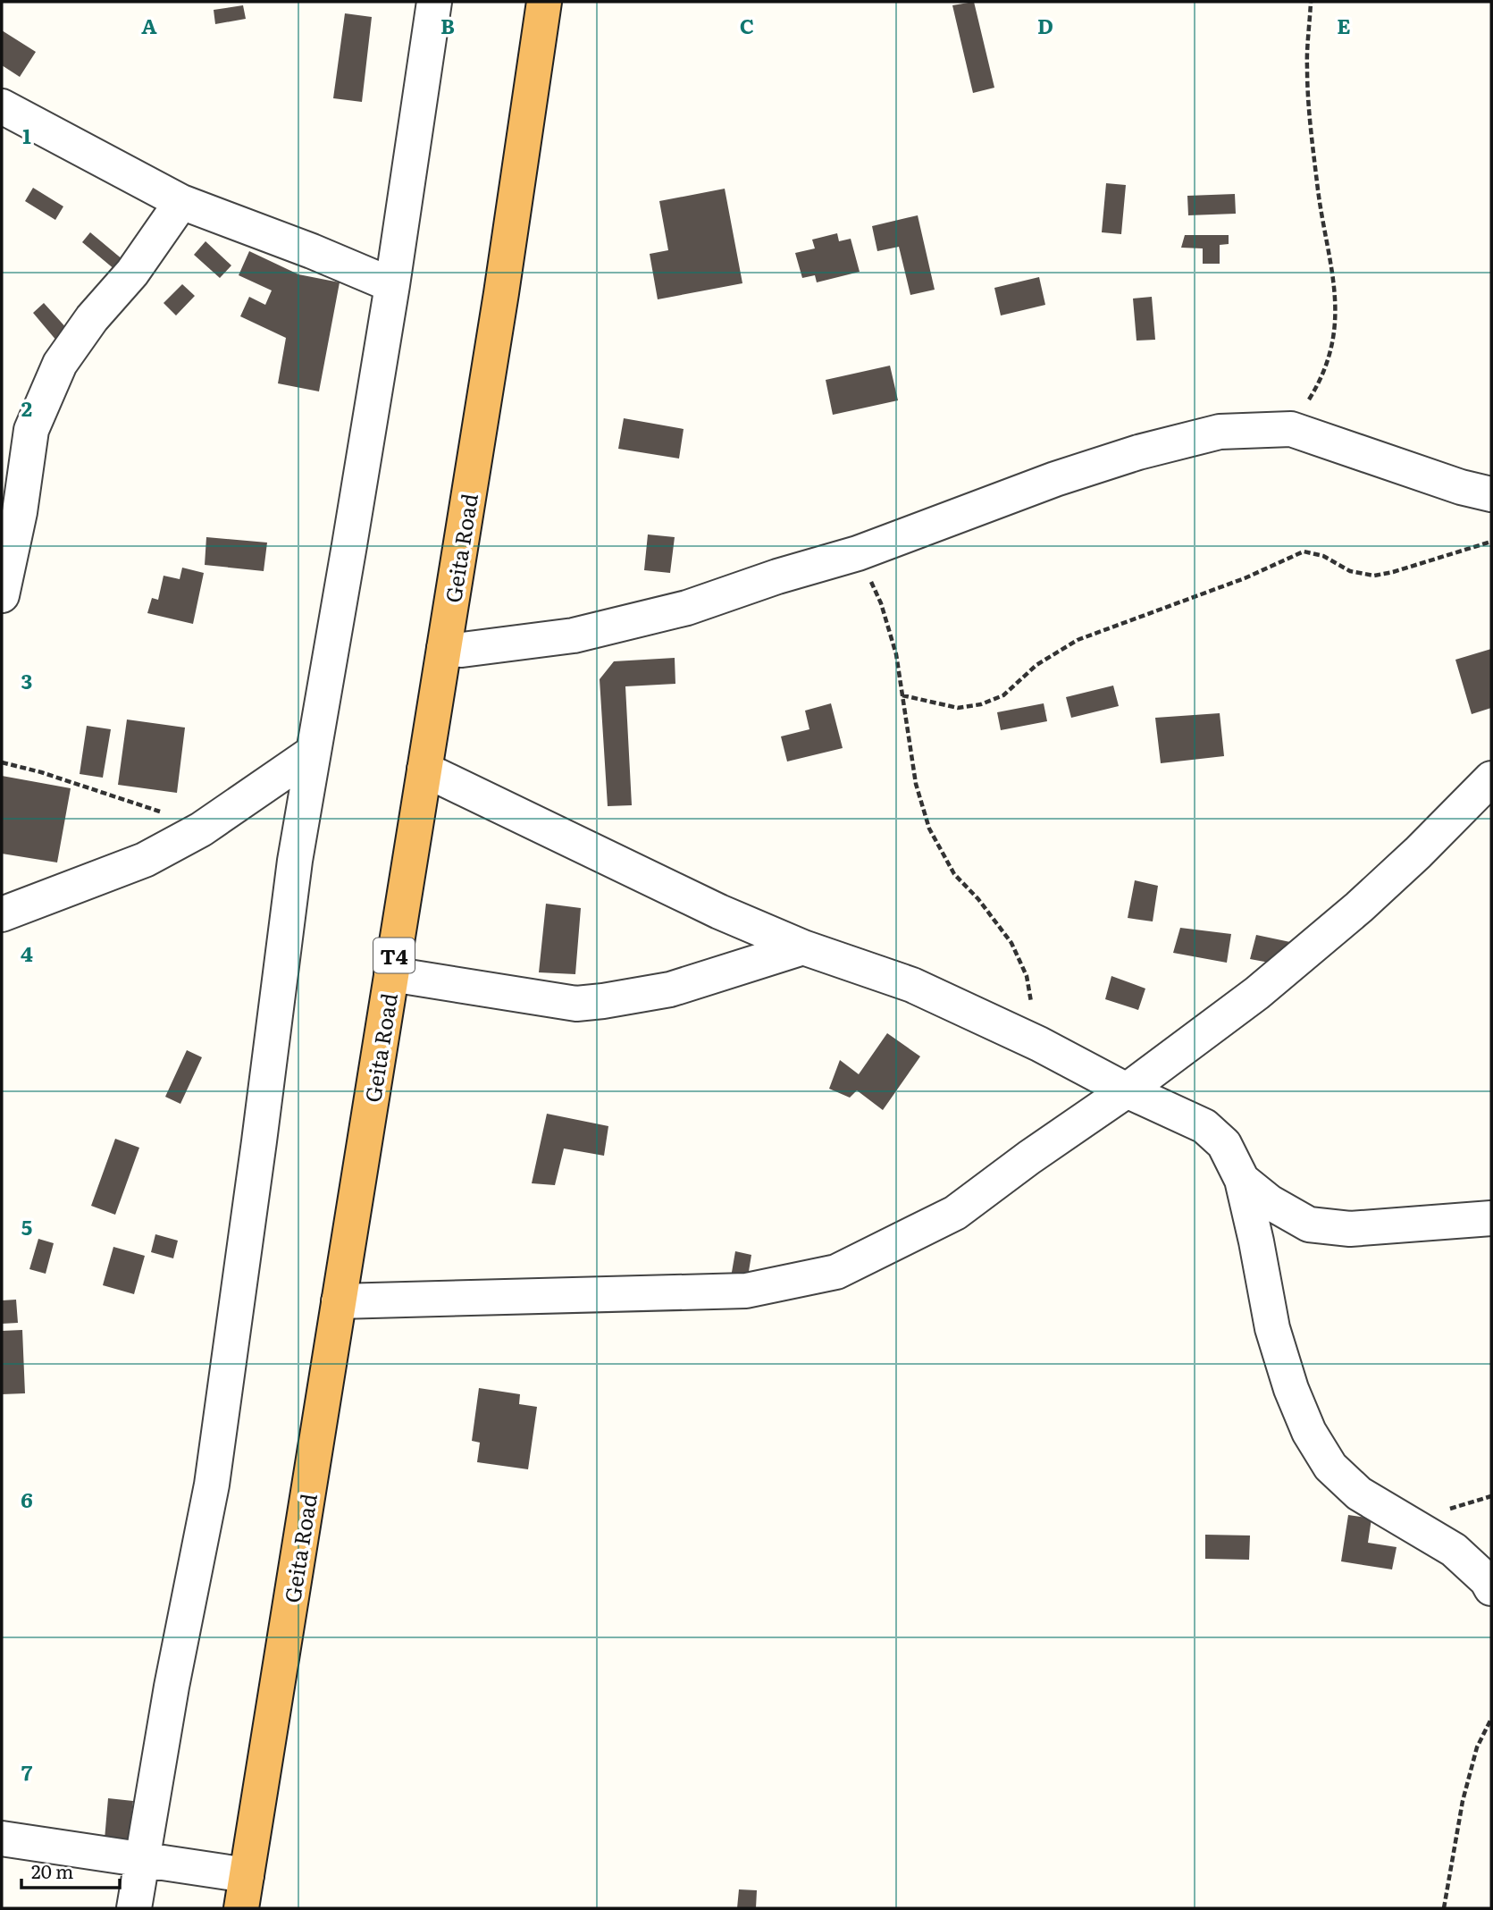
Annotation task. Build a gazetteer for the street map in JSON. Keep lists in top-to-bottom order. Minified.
{"streets":{"highway":["Geita Road","T4"]},"scale_bar":"20 m","grid":{"columns":["A","B","C","D","E"],"rows":["1","2","3","4","5","6","7"]}}
